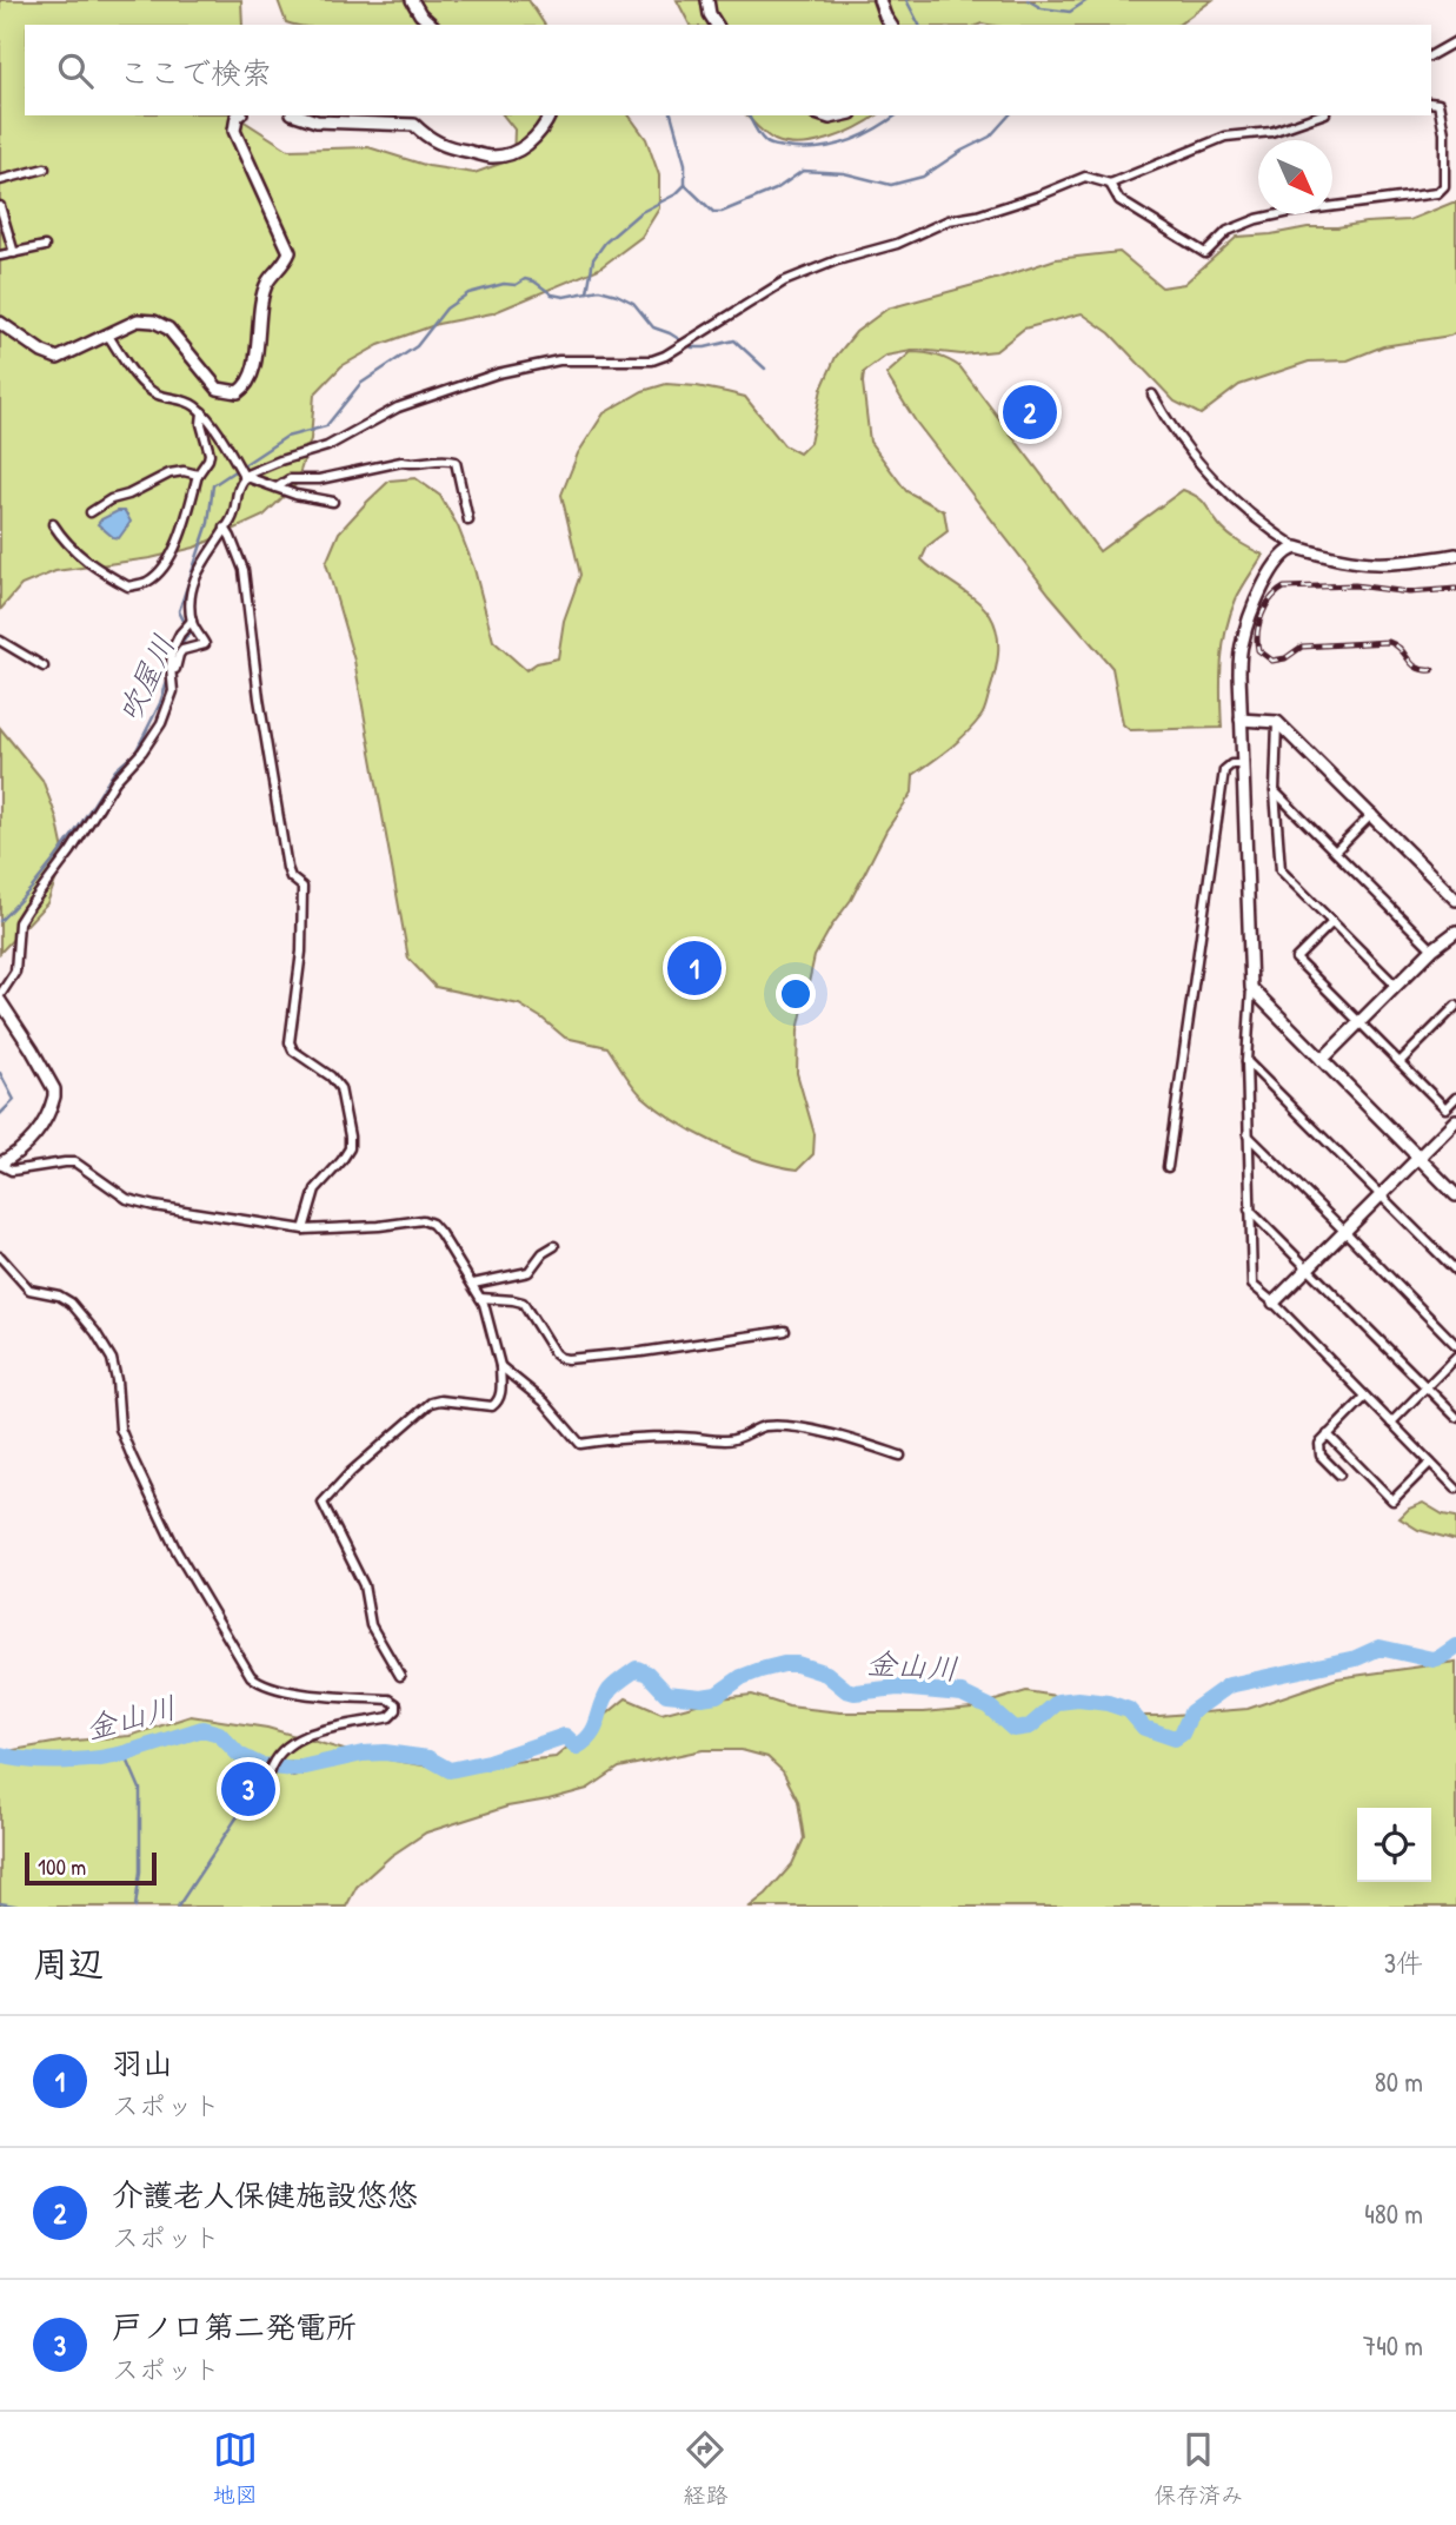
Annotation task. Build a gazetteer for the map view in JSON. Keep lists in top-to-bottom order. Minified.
{"water":["吹屋川","金山川"],"scale_bar":"100 m","north":"bottom right","page":{"search":"ここで検索","pins":["2","1","3"],"scale":"100 m","heading":["周辺","3件"],"list":[{"mark":"1","name":"羽山","note":"スポット","value":"80 m"},{"mark":"2","name":"介護老人保健施設悠悠","note":"スポット","value":"480 m"},{"mark":"3","name":"戸ノ口第二発電所","note":"スポット","value":"740 m"}],"nav":["地図","経路","保存済み"]}}
